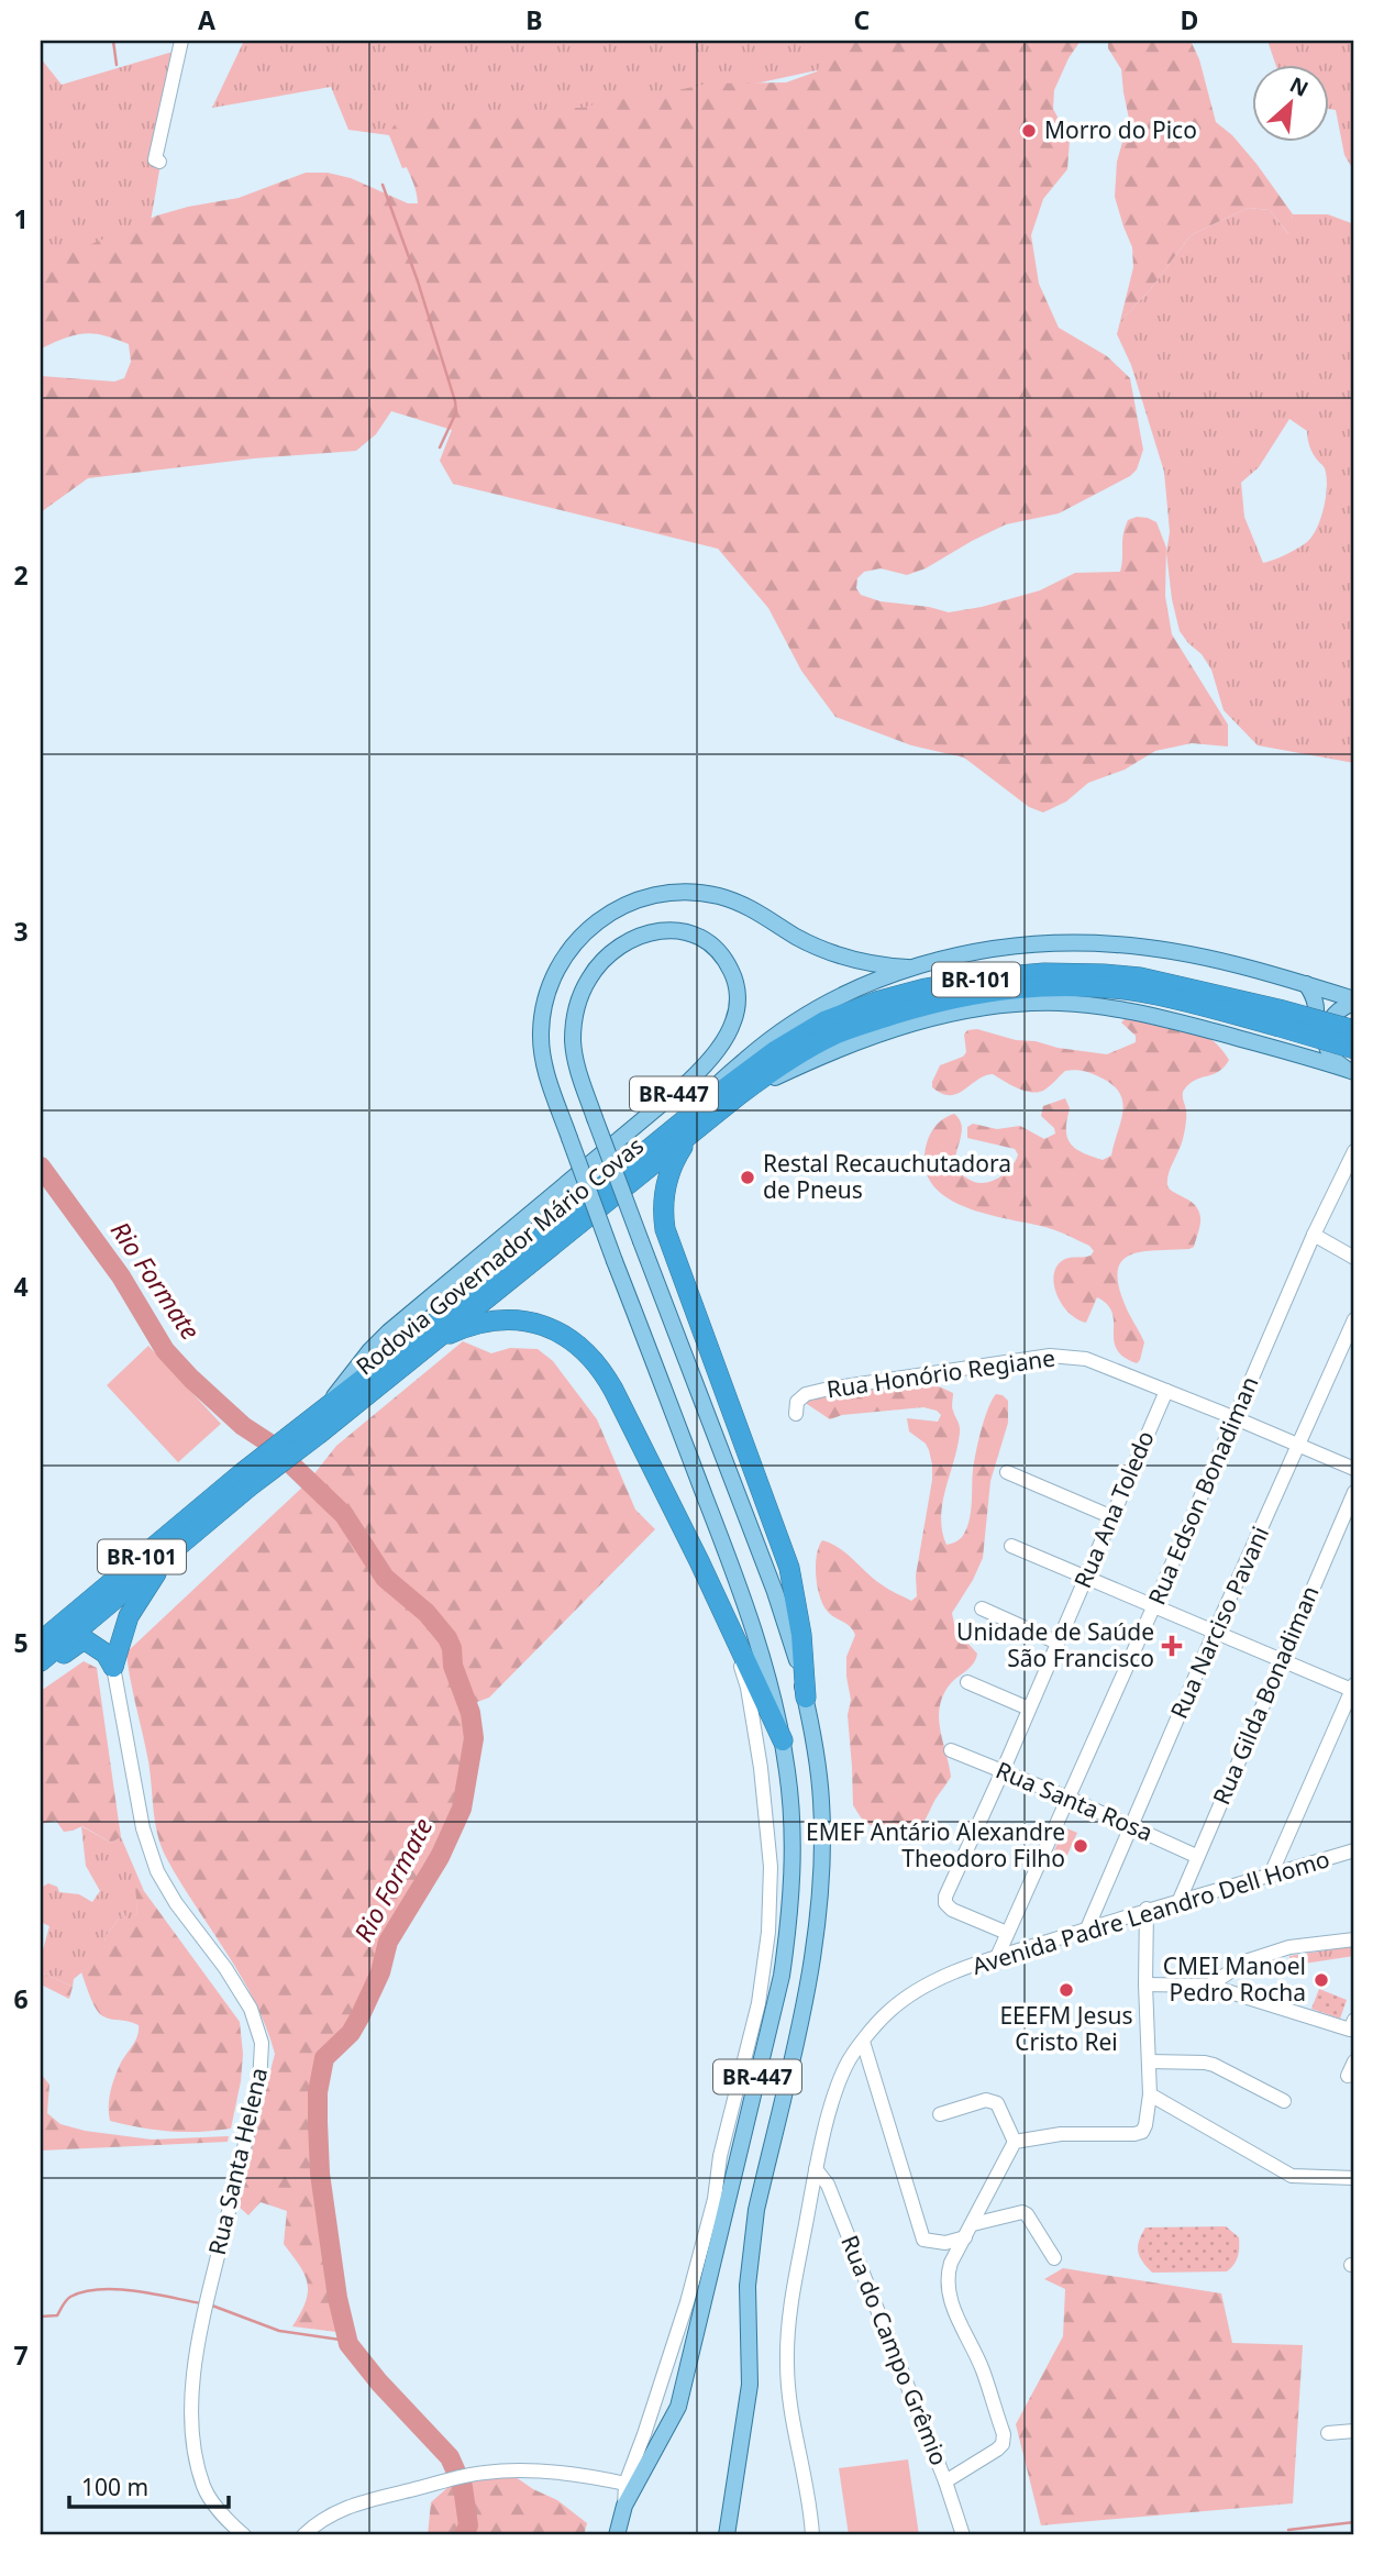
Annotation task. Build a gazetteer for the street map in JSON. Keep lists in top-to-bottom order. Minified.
{"streets":{"highway":["BR-101","Rodovia Governador Mário Covas"],"main road":["BR-447"],"street":["Rua Honório Regiane","Rua Edson Bonadiman","Rua Ana Toledo","Rua Narciso Pavani","Rua Gilda Bonadiman","Rua Santa Rosa","Avenida Padre Leandro Dell Homo","Rua Santa Helena","Rua do Campo Grêmio"]},"crossings":[["BR-447","Rodovia Governador Mário Covas"],["Rua Honório Regiane","Rua Edson Bonadiman"],["Rua Honório Regiane","Rua Ana Toledo"],["Rua Honório Regiane","Rua Narciso Pavani"],["Rua Edson Bonadiman","Rua Ana Toledo"],["Rua Edson Bonadiman","Rua Santa Rosa"],["Rua Edson Bonadiman","Avenida Padre Leandro Dell Homo"],["Rua Ana Toledo","Rua Santa Rosa"],["Rua Narciso Pavani","Rua Santa Rosa"],["Rua Narciso Pavani","Avenida Padre Leandro Dell Homo"],["Rua Gilda Bonadiman","Rua Santa Rosa"],["Rua Gilda Bonadiman","Avenida Padre Leandro Dell Homo"],["Avenida Padre Leandro Dell Homo","Rua do Campo Grêmio"]],"water":["Rio Formate"],"places":{"other":["Morro do Pico","Restal Recauchutadora de Pneus","EMEF Antário Alexandre Theodoro Filho","CMEI Manoel Pedro Rocha","EEEFM Jesus Cristo Rei"],"health":["Unidade de Saúde São Francisco"]},"scale_bar":"100 m","north":"top right","grid":{"columns":["A","B","C","D"],"rows":["1","2","3","4","5","6","7"]}}
